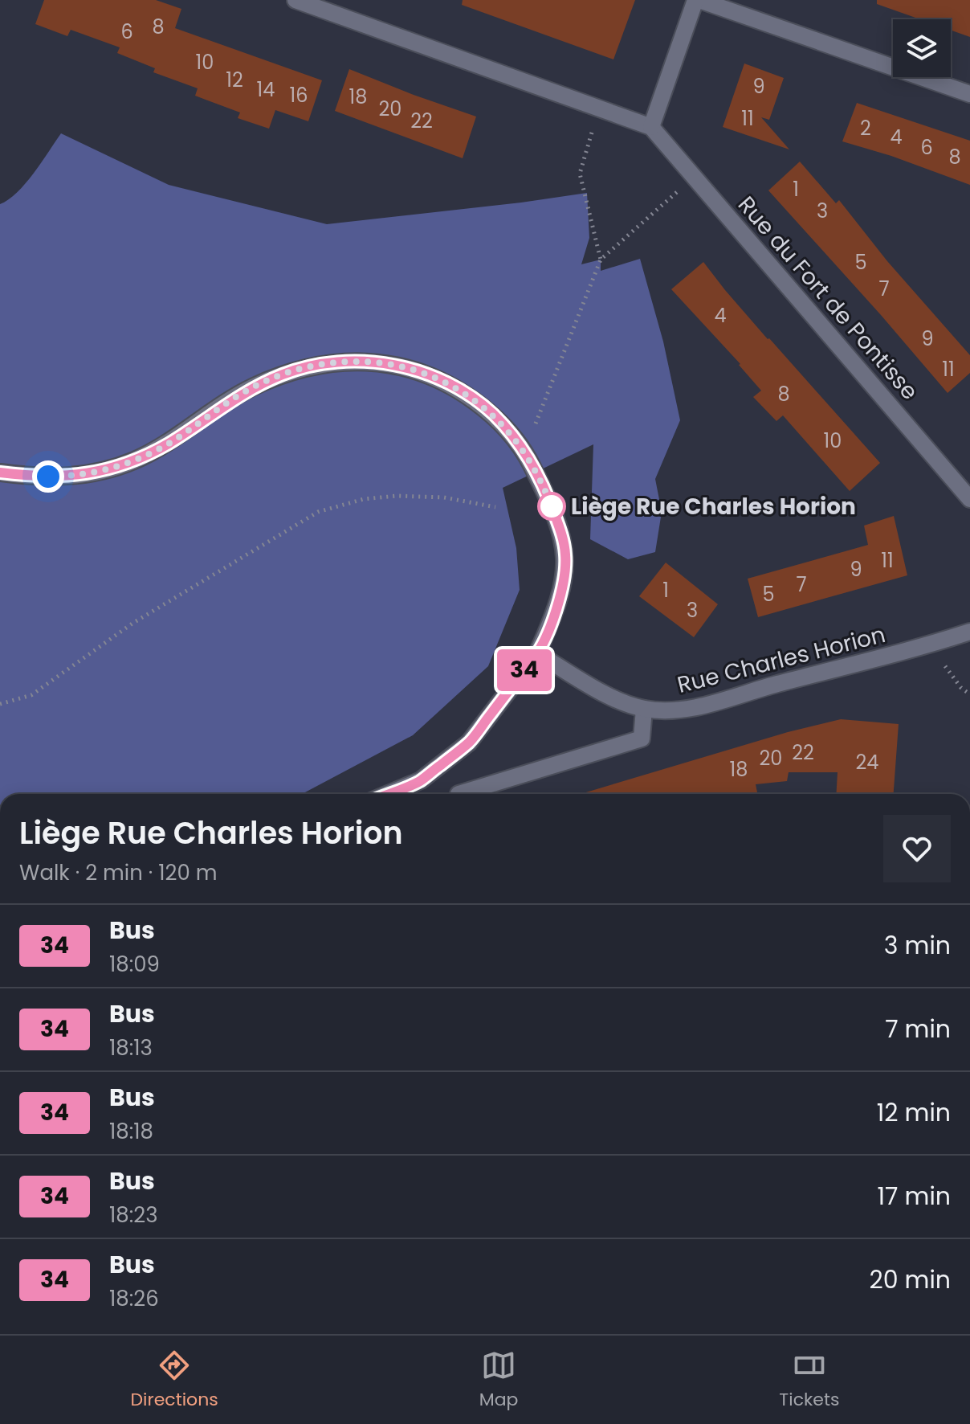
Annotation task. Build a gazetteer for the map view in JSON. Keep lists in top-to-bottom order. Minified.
{"streets":{"street":["Rue du Fort de Pontisse","Rue Charles Horion"]},"places":["Liège Rue Charles Horion"],"lines":["bus line 34"],"house_numbers":["8","6","10","12","9","14","16","18","20","11","22","2","4","6","8","1","3","5","7","4","9","11","8","10","11","9","7","1","5","3","22","20","24","18"],"page":{"on_map":"34","heading":["Liège Rue Charles Horion","Walk · 2 min · 120 m"],"list":[{"mark":"34","name":"Bus","note":"18:09","value":"3 min"},{"mark":"34","name":"Bus","note":"18:13","value":"7 min"},{"mark":"34","name":"Bus","note":"18:18","value":"12 min"},{"mark":"34","name":"Bus","note":"18:23","value":"17 min"},{"mark":"34","name":"Bus","note":"18:26","value":"20 min"}],"tabs":["Directions","Map","Tickets"]}}
